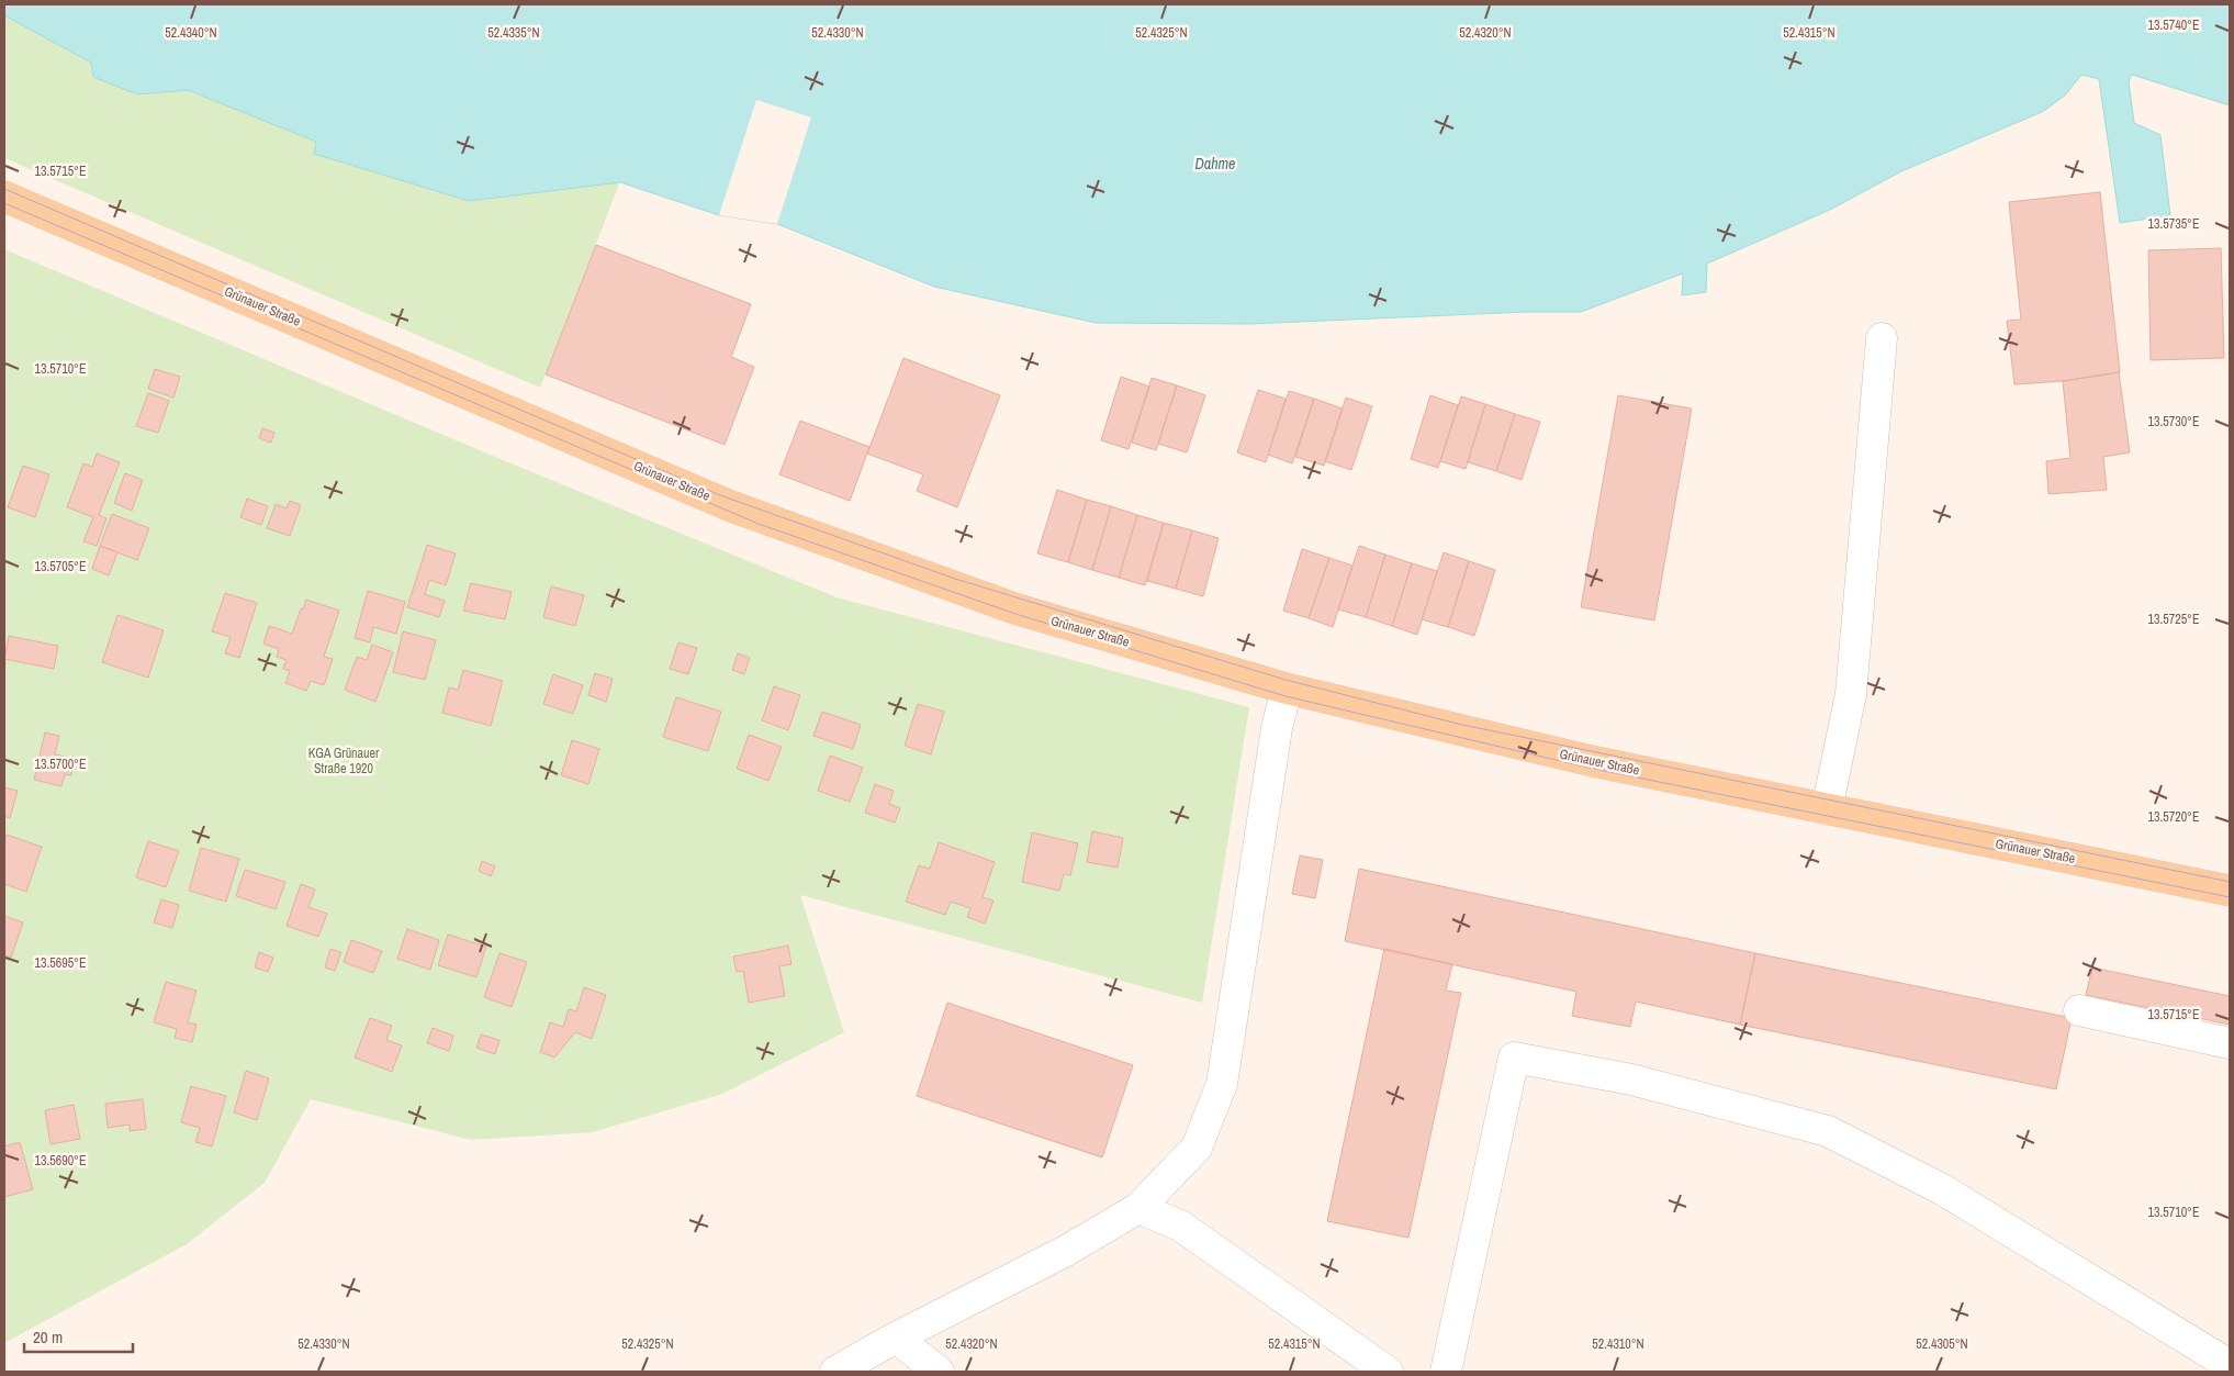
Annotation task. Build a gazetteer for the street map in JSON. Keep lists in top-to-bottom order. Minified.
{"streets":{"main road":["Grünauer Straße"]},"water":["Dahme"],"parks":["KGA Grünauer Straße 1920"],"scale_bar":"20 m","coordinates":["13.5740°E","52.4340°N","52.4335°N","52.4330°N","52.4325°N","52.4320°N","52.4315°N","13.5715°E","13.5735°E","13.5710°E","13.5730°E","13.5705°E","13.5725°E","13.5700°E","13.5720°E","13.5695°E","13.5690°E","52.4310°N","52.4305°N"]}
